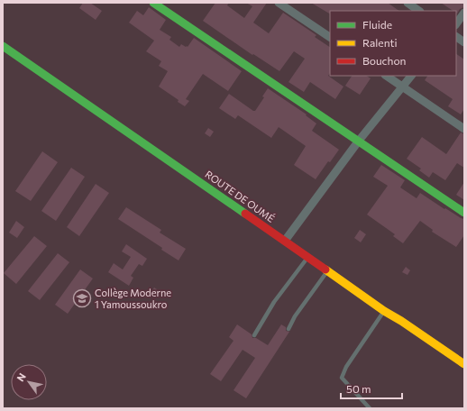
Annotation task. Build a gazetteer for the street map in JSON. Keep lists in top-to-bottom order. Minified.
{"streets":{"street":["ROUTE DE OUMÉ"]},"places":{"school or university":["Collège Moderne 1 Yamoussoukro"]},"legend":["Fluide","Ralenti","Bouchon"],"scale_bar":"50 m","north":"top left"}
